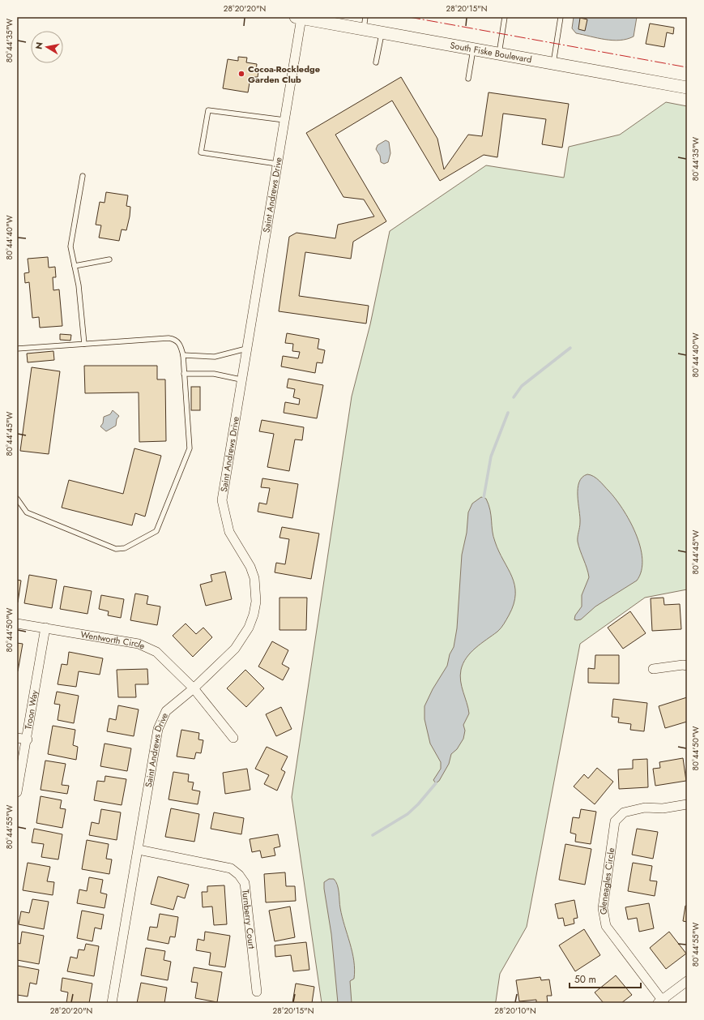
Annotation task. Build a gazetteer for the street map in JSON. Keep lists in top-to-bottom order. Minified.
{"streets":{"main road":["South Fiske Boulevard"],"street":["Saint Andrews Drive","Wentworth Circle","Troon Way","Gleneagles Circle","Turnberry Court"]},"crossings":[["South Fiske Boulevard","Saint Andrews Drive"],["Saint Andrews Drive","Wentworth Circle"],["Saint Andrews Drive","Turnberry Court"],["Wentworth Circle","Troon Way"]],"places":["Cocoa-Rockledge Garden Club"],"scale_bar":"50 m","north":"left","coordinates":["28°20'20\"N","28°20'15\"N","80°44'35\"W","80°44'40\"W","80°44'45\"W","80°44'50\"W","80°44'55\"W","28°20'10\"N"]}
